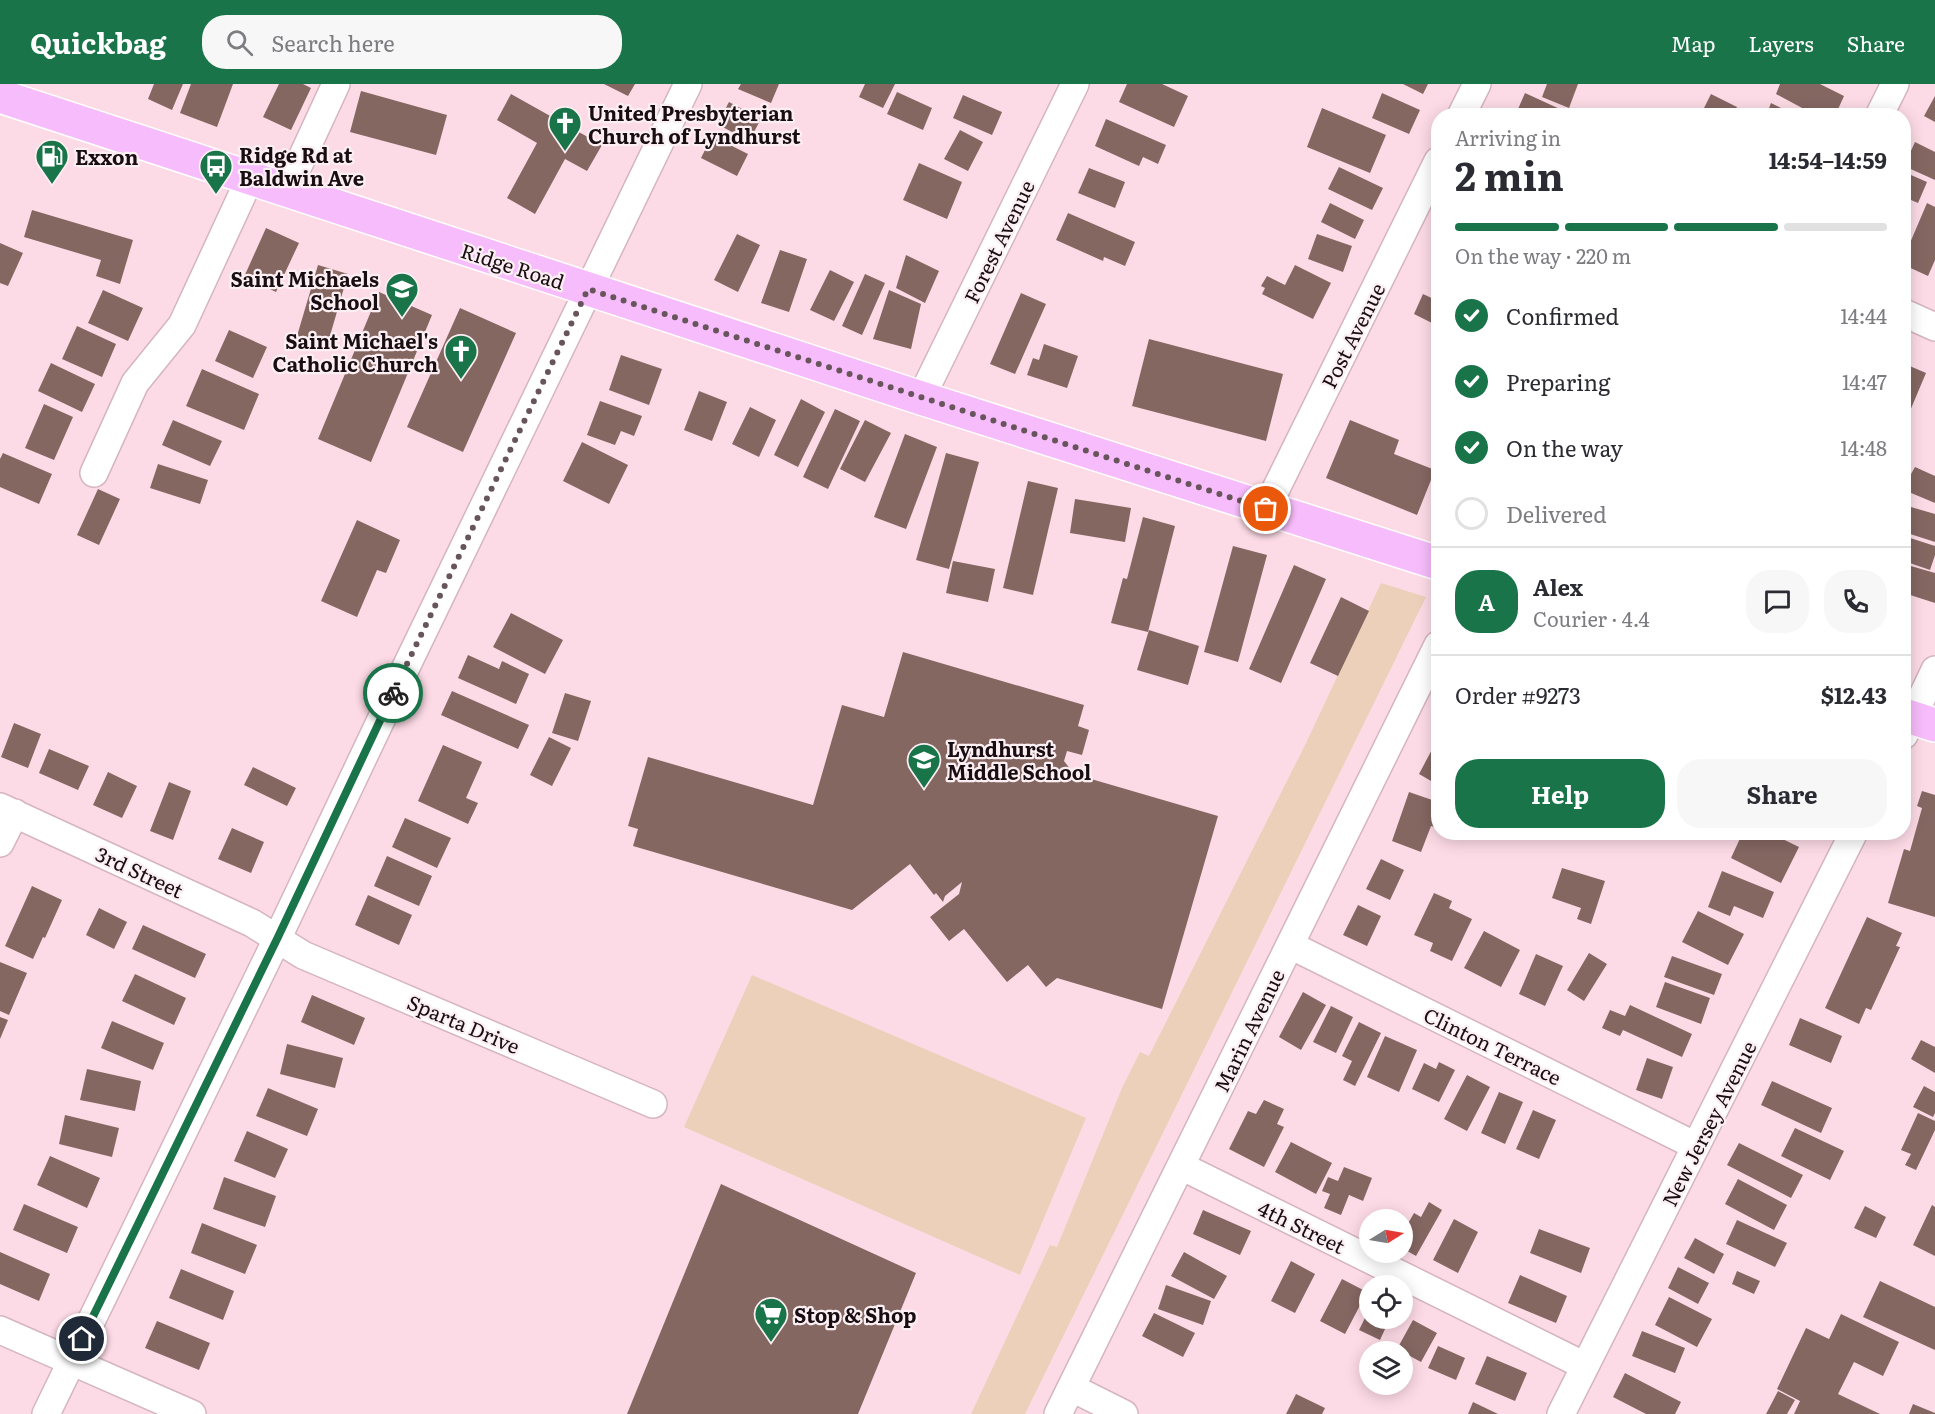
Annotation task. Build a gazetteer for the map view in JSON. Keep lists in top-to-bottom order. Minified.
{"streets":{"main road":["Ridge Road"],"street":["Forest Avenue","Post Avenue","3rd Street","Sparta Drive","Marin Avenue","Clinton Terrace","New Jersey Avenue","4th Street"]},"crossings":[["Forest Avenue","Ridge Road"],["Ridge Road","Post Avenue"],["3rd Street","Sparta Drive"],["Marin Avenue","Clinton Terrace"],["Marin Avenue","4th Street"],["Clinton Terrace","New Jersey Avenue"],["New Jersey Avenue","4th Street"]],"places":{"church":["United Presbyterian Church of Lyndhurst","Saint Michael's Catholic Church"],"fuel station":["Exxon"],"bus stop":["Ridge Rd at Baldwin Ave"],"school or university":["Saint Michaels School","Lyndhurst Middle School"],"supermarket":["Stop & Shop"]},"north":"right","page":{"header":"Quickbag","search":"Search here","nav":["Map","Layers","Share"],"heading":["2 min","Arriving in","14:54–14:59"],"panel":["Alex","Courier · 4.4","Order #9273","$12.43"],"bar":"On the way · 220 m","list":[["Confirmed","14:44"],["Preparing","14:47"],["On the way","14:48"],"Delivered"],"round":"A","buttons":["Help","Share"]}}
